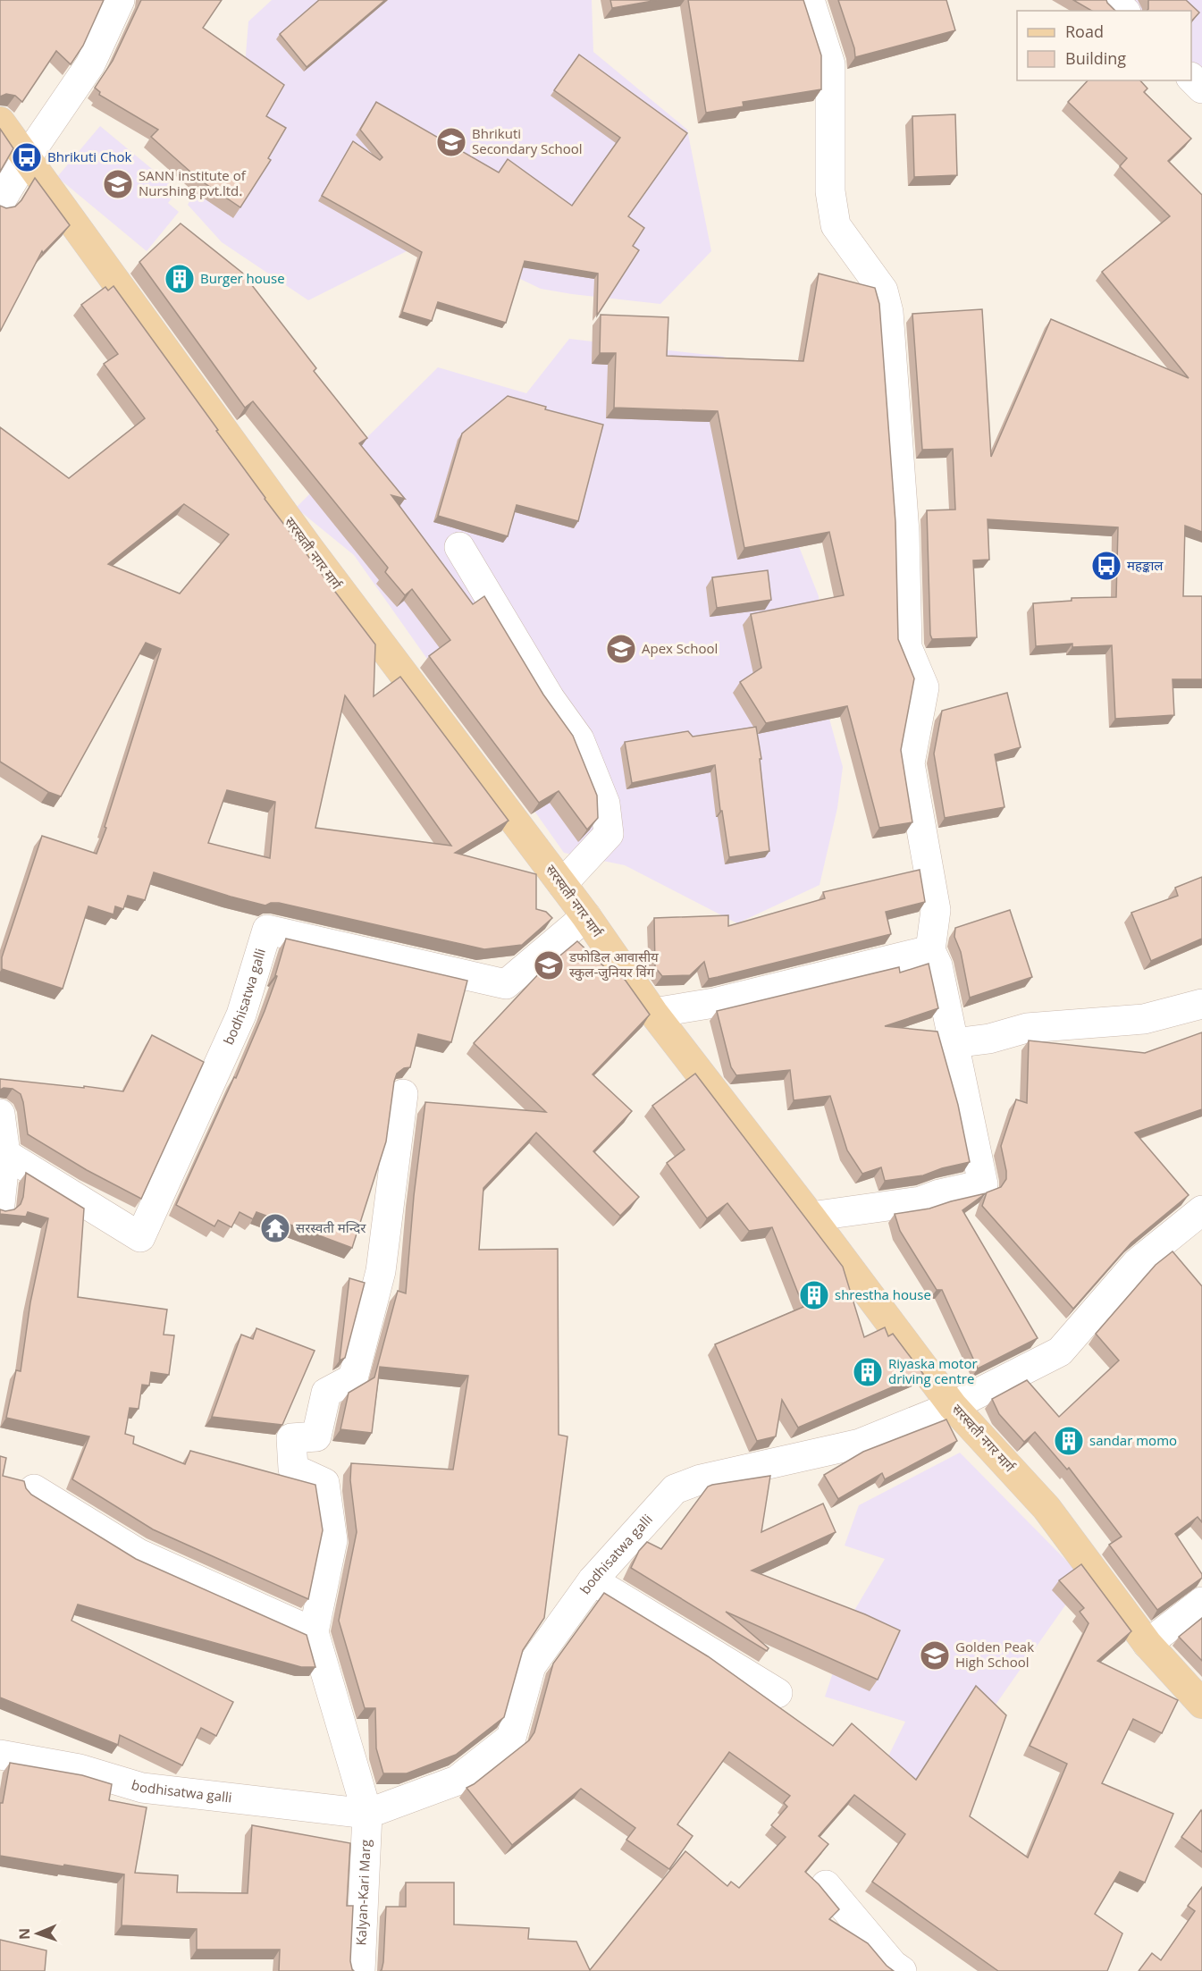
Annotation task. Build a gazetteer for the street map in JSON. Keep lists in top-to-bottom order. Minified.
{"streets":{"main road":["सरस्वती नगर मार्ग"],"street":["bodhisatwa galli","Kalyan-Kari Marg"]},"crossings":[["सरस्वती नगर मार्ग","bodhisatwa galli"],["bodhisatwa galli","Kalyan-Kari Marg"]],"places":{"school or university":["Bhrikuti Secondary School","SANN institute of Nurshing pvt.ltd.","Apex School","डफोडिल आवासीय स्कुल-जुनियर विंग","Golden Peak High School"],"bus stop":["Bhrikuti Chok","महङ्काल"],"building":["Burger house","shrestha house","Riyaska motor driving centre","sandar momo"],"temple":["सरस्वती मन्दिर"]},"legend":["Road","Building"],"north":"left"}
